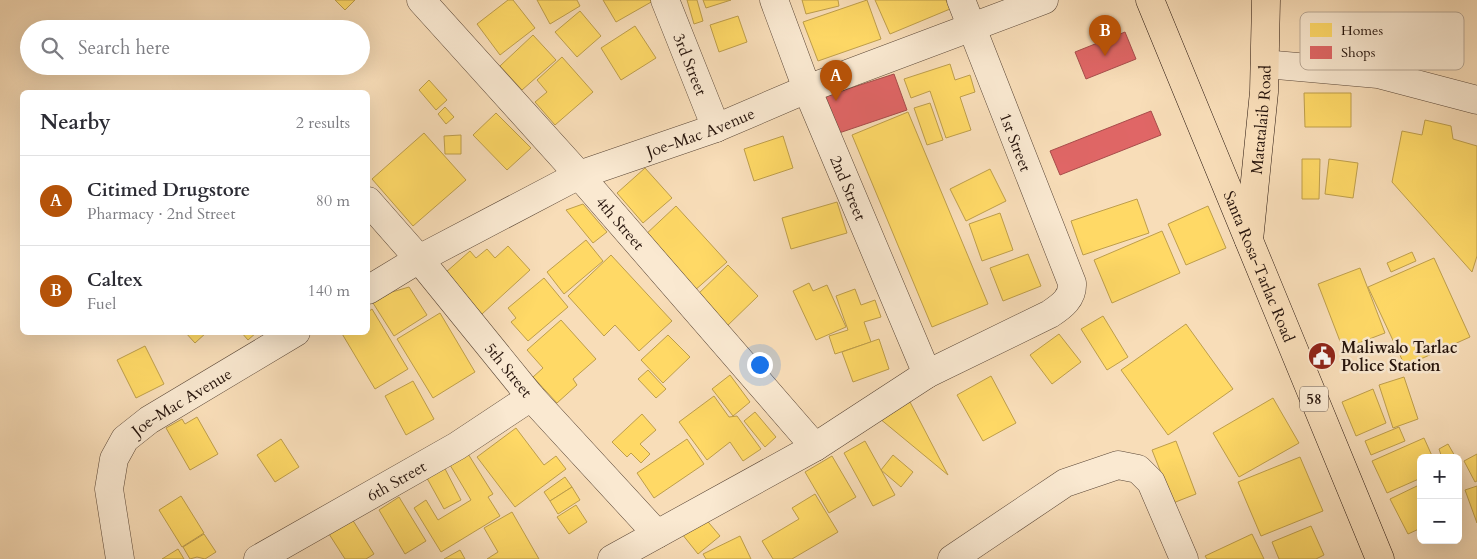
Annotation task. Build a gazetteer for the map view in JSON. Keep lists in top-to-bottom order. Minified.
{"streets":{"main road":["Matatalaib Road","Santa Rosa-Tarlac Road","58"],"street":["3rd Street","Joe-Mac Avenue","1st Street","2nd Street","4th Street","5th Street","6th Street"]},"crossings":[["3rd Street","Joe-Mac Avenue"],["Matatalaib Road","Santa Rosa-Tarlac Road"],["Joe-Mac Avenue","1st Street"],["Joe-Mac Avenue","2nd Street"],["Joe-Mac Avenue","4th Street"],["Joe-Mac Avenue","5th Street"],["1st Street","2nd Street"],["5th Street","6th Street"]],"places":{"public building":["Maliwalo Tarlac Police Station"]},"legend":["Homes","Shops"],"page":{"pins":["B","A"],"search":"Search here","heading":["Nearby","2 results"],"list":[{"mark":"A","name":"Citimed Drugstore","note":"Pharmacy · 2nd Street","value":"80 m"},{"mark":"B","name":"Caltex","note":"Fuel","value":"140 m"}],"map_buttons":["+","−"]}}
